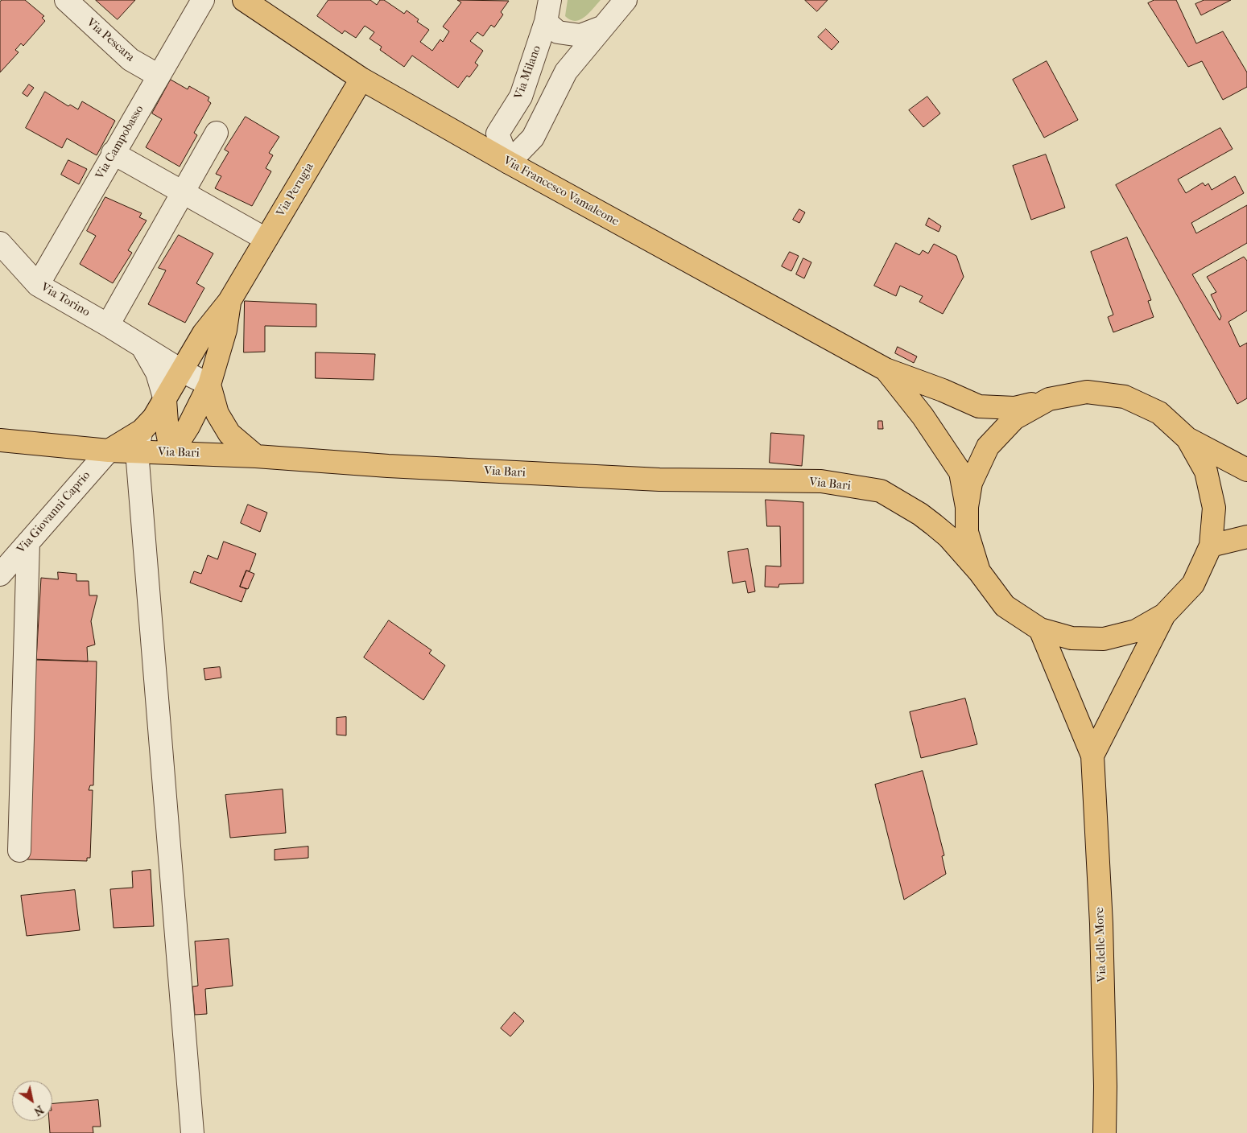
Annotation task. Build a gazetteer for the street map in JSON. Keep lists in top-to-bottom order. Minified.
{"streets":{"main road":["Via Perugia","Via Francesco Vamaleone","Via Bari","Via delle More"],"street":["Via Pescara","Via Milano","Via Campobasso","Via Torino","Via Giovanni Caprio"]},"crossings":[["Via Pescara","Via Campobasso"],["Via Milano","Via Francesco Vamaleone"],["Via Campobasso","Via Torino"],["Via Perugia","Via Francesco Vamaleone"],["Via Bari","Via Giovanni Caprio"]],"north":"bottom right"}
